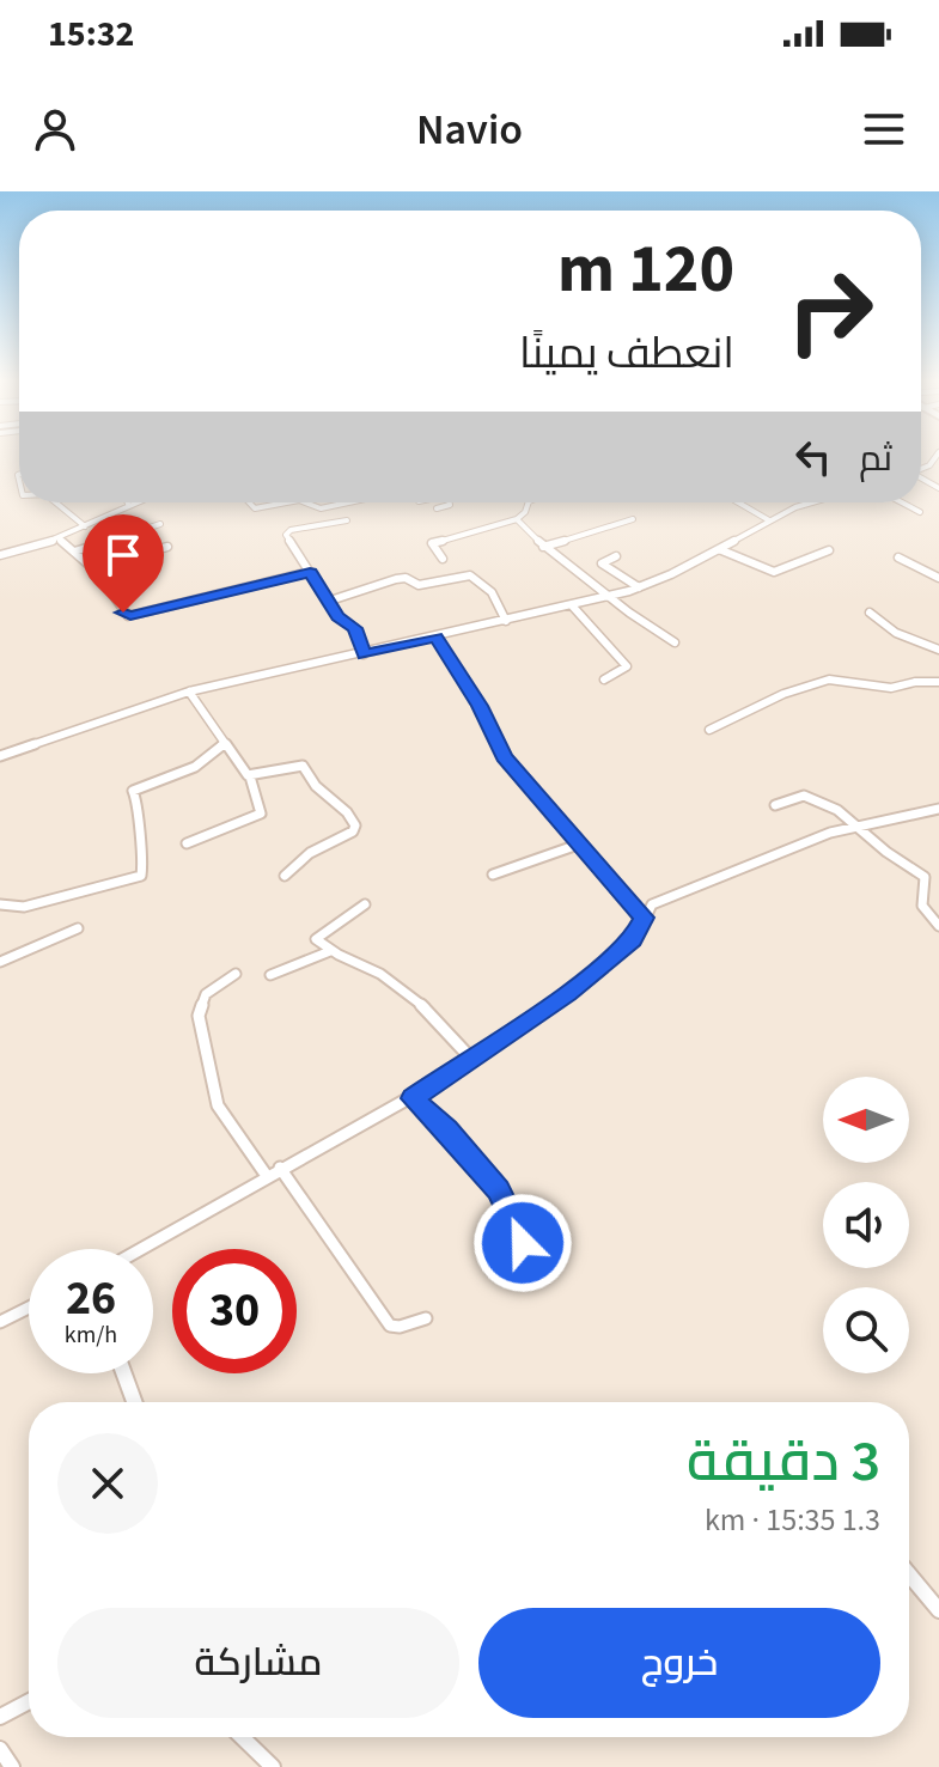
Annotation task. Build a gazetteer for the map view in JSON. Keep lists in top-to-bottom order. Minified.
{"north":"left","page":{"status":"15:32","header":"Navio","turn":["120 m","انعطف يمينًا"],"then":"ثم","speed":"26 km/h","limit":"30","heading":["3 دقيقة","1.3 km · 15:35"],"buttons":["خروج","مشاركة"]}}
